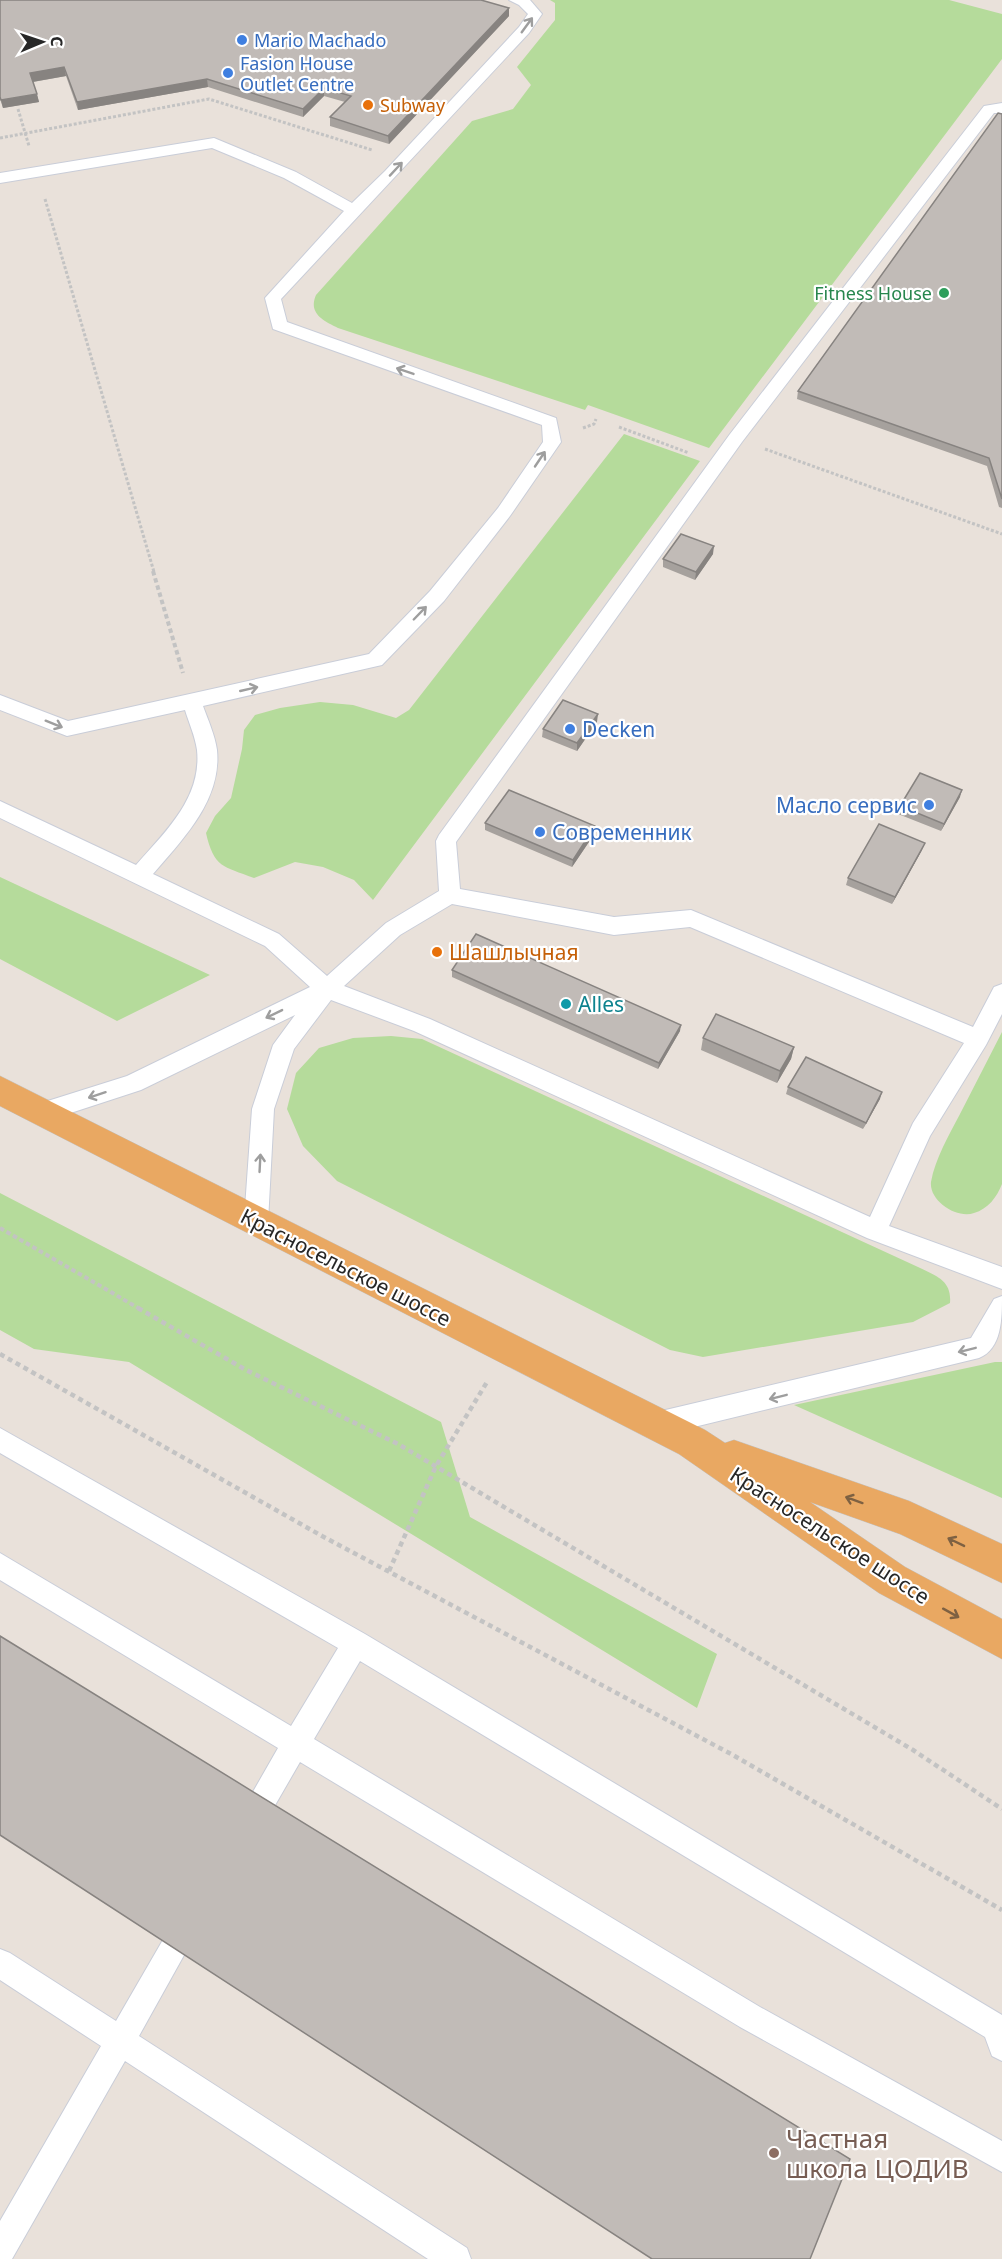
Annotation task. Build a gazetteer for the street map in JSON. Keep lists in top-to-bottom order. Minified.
{"streets":{"highway":["Красносельское шоссе"]},"places":["Mario Machado","Fasion House Outlet Centre","Subway","Fitness House","Decken","Масло сервис","Современник","Шашлычная","Alles","Частная школа ЦОДИВ"],"north":"right"}
